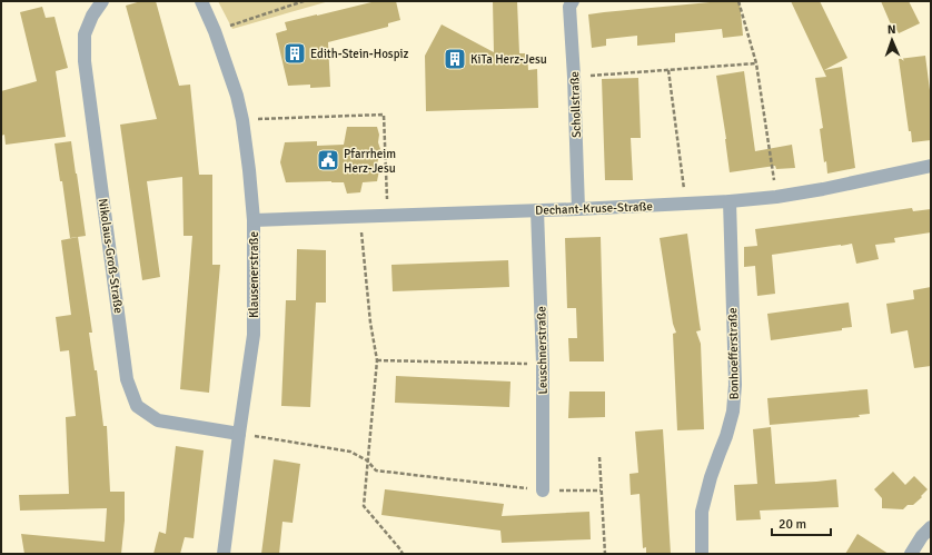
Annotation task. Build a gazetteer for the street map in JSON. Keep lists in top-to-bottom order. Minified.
{"streets":{"street":["Schollstraße","Dechant-Kruse-Straße","Nikolaus-Groß-Straße","Klausenerstraße","Leuschnerstraße","Bonhoefferstraße"]},"crossings":[["Schollstraße","Dechant-Kruse-Straße"],["Dechant-Kruse-Straße","Klausenerstraße"],["Dechant-Kruse-Straße","Leuschnerstraße"],["Dechant-Kruse-Straße","Bonhoefferstraße"],["Nikolaus-Groß-Straße","Klausenerstraße"]],"places":{"building":["Edith-Stein-Hospiz","KiTa Herz-Jesu"],"public building":["Pfarrheim Herz-Jesu"]},"scale_bar":"20 m","north":"top"}
